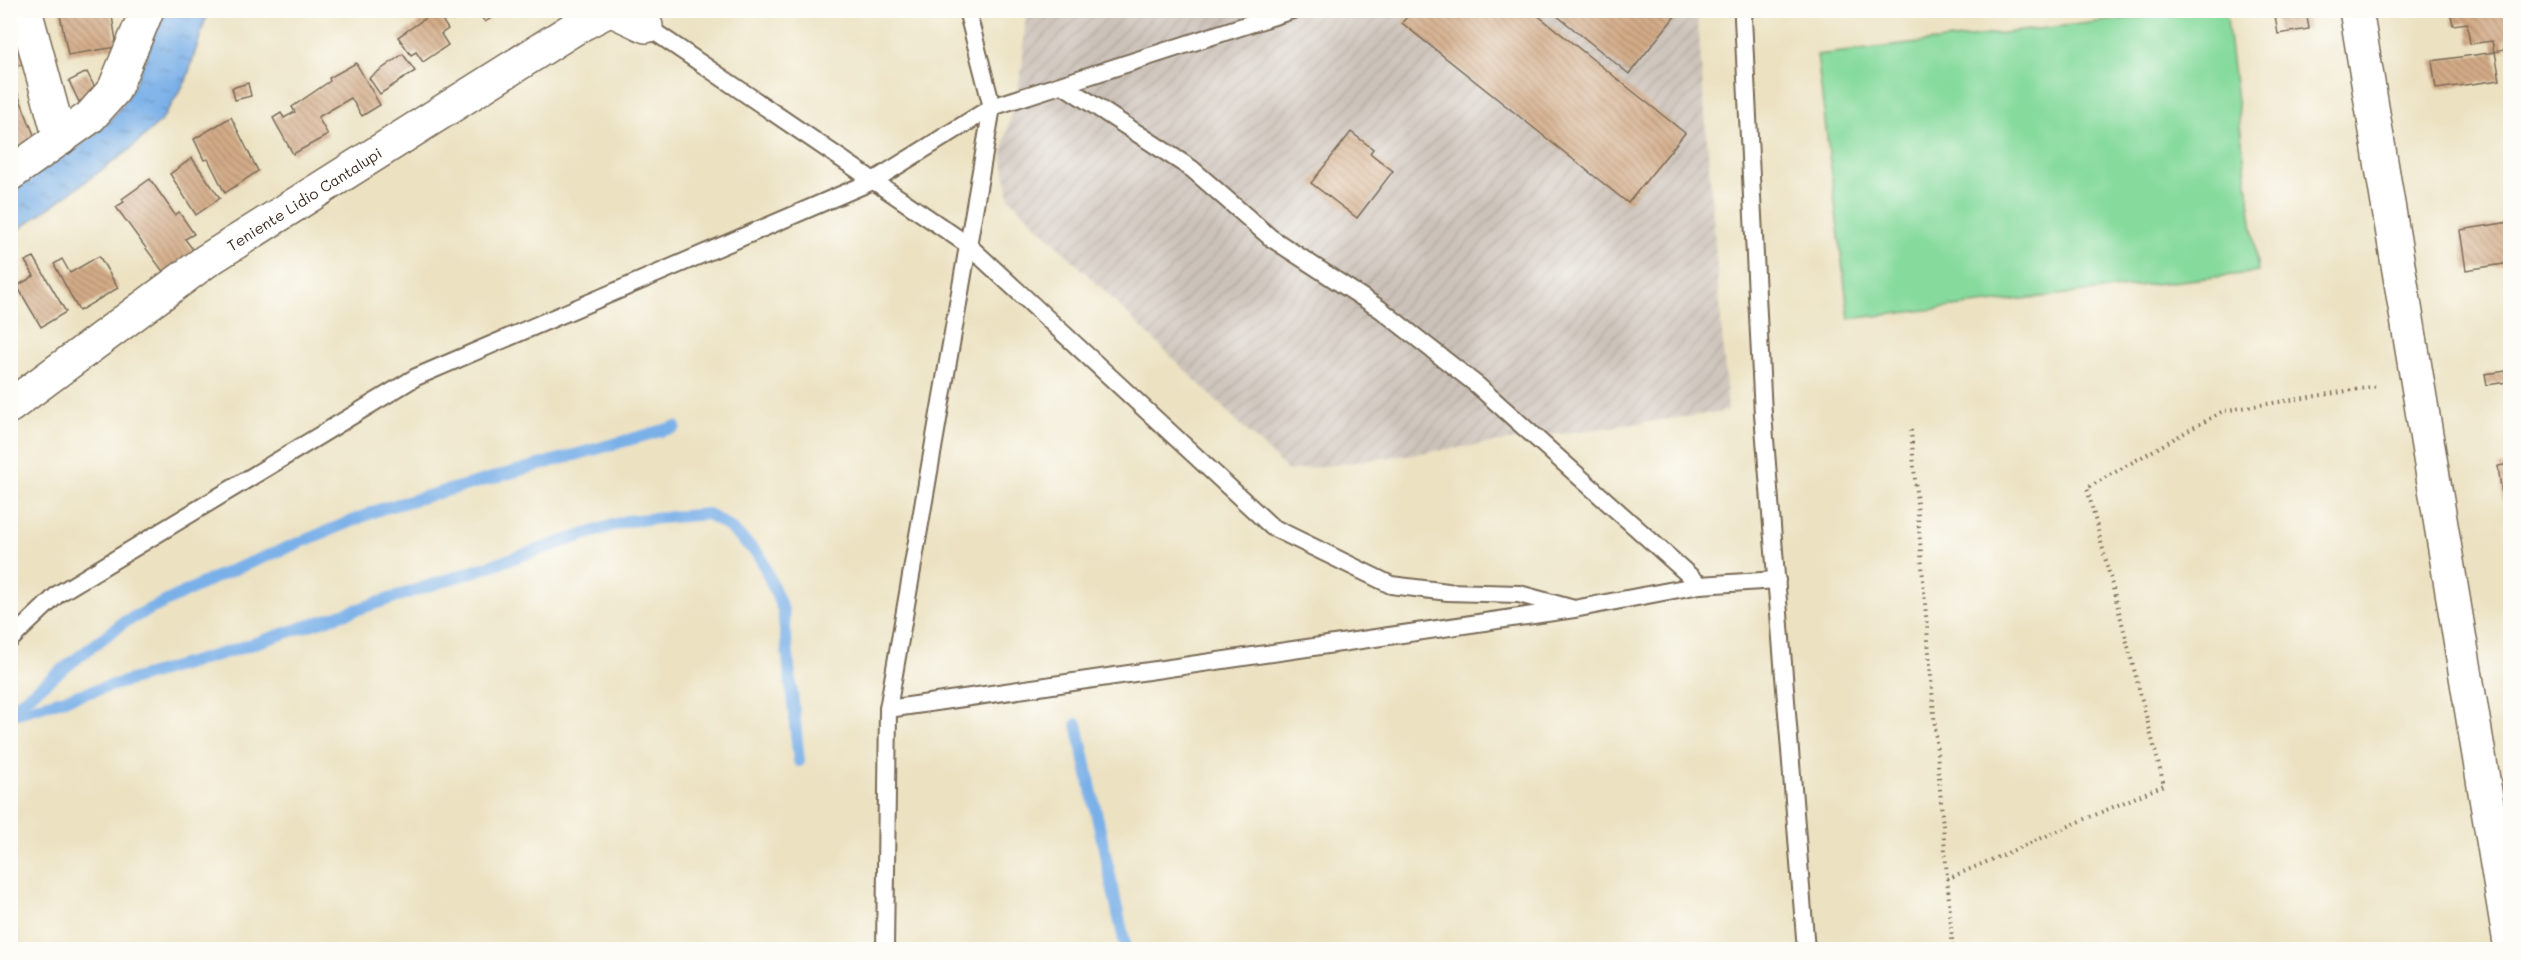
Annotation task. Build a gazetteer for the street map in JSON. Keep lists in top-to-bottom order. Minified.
{"streets":{"street":["Teniente Lidio Cantalupi"]}}
